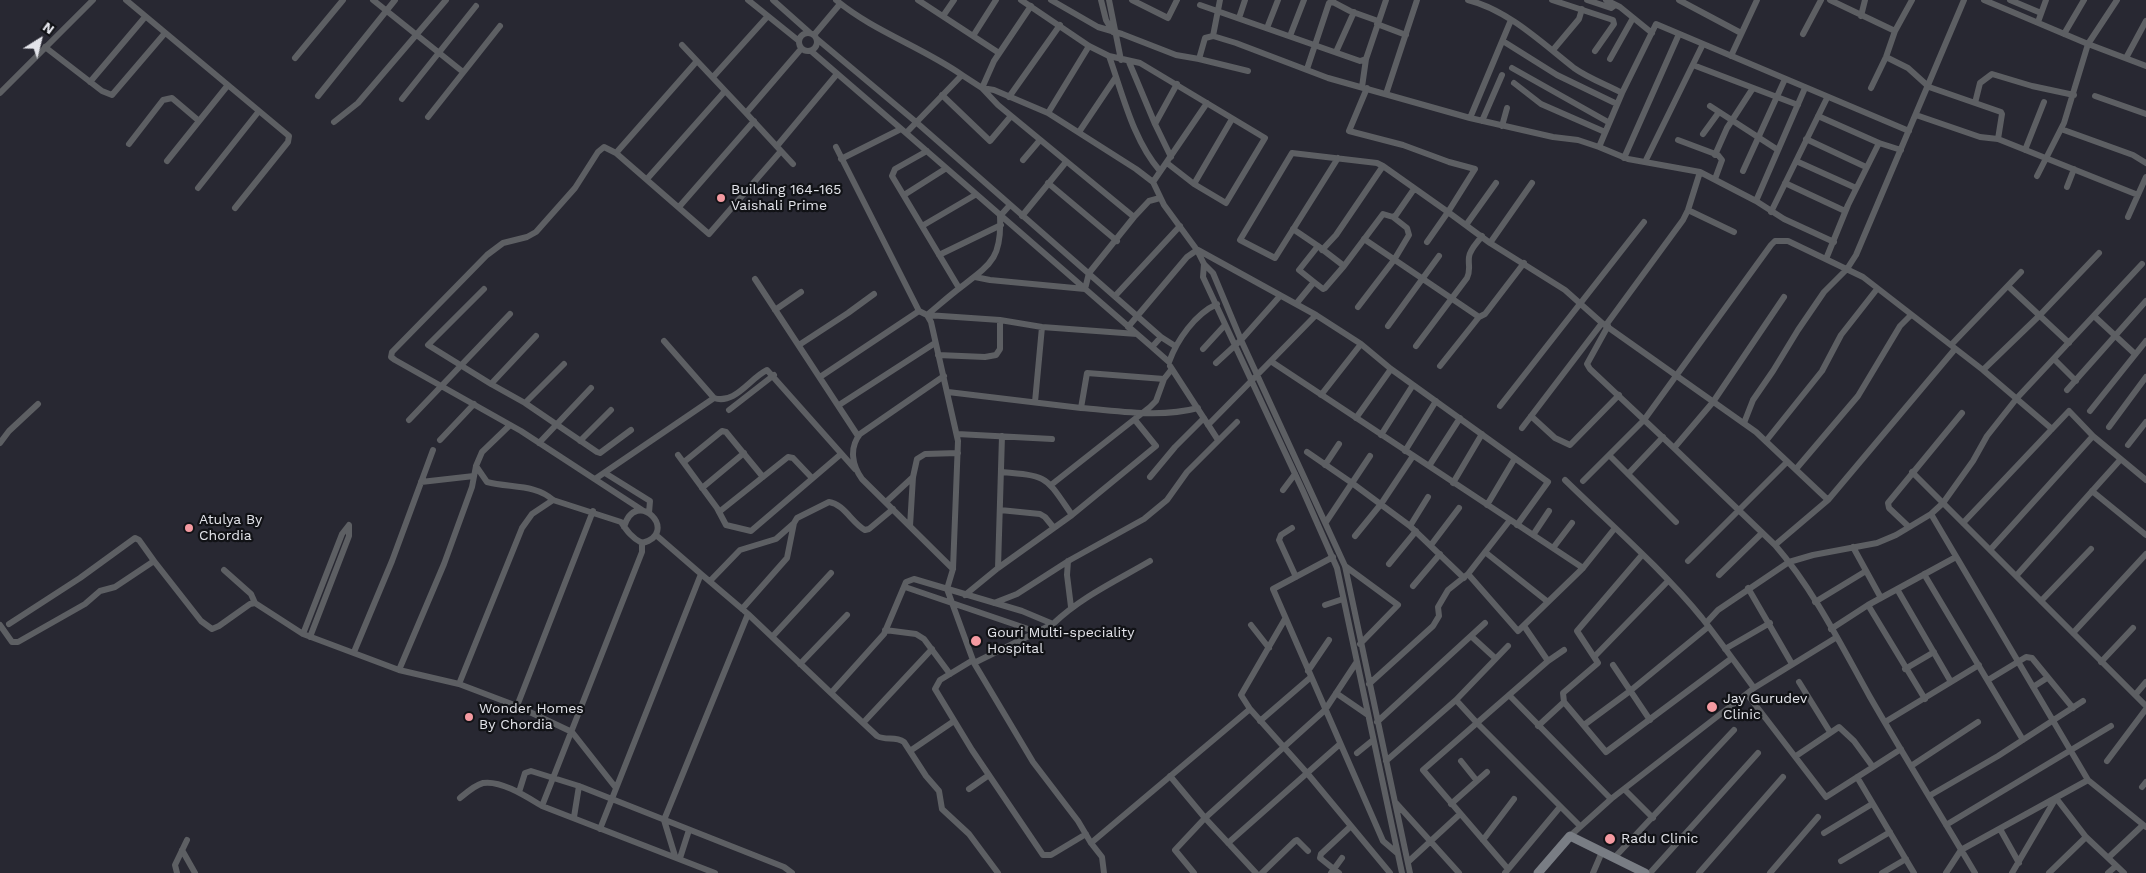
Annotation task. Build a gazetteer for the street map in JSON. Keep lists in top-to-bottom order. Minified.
{"places":["Building 164-165 Vaishali Prime","Atulya By Chordia","Gouri Multi-speciality Hospital","Jay Gurudev Clinic","Wonder Homes By Chordia","Radu Clinic"],"north":"top right"}
